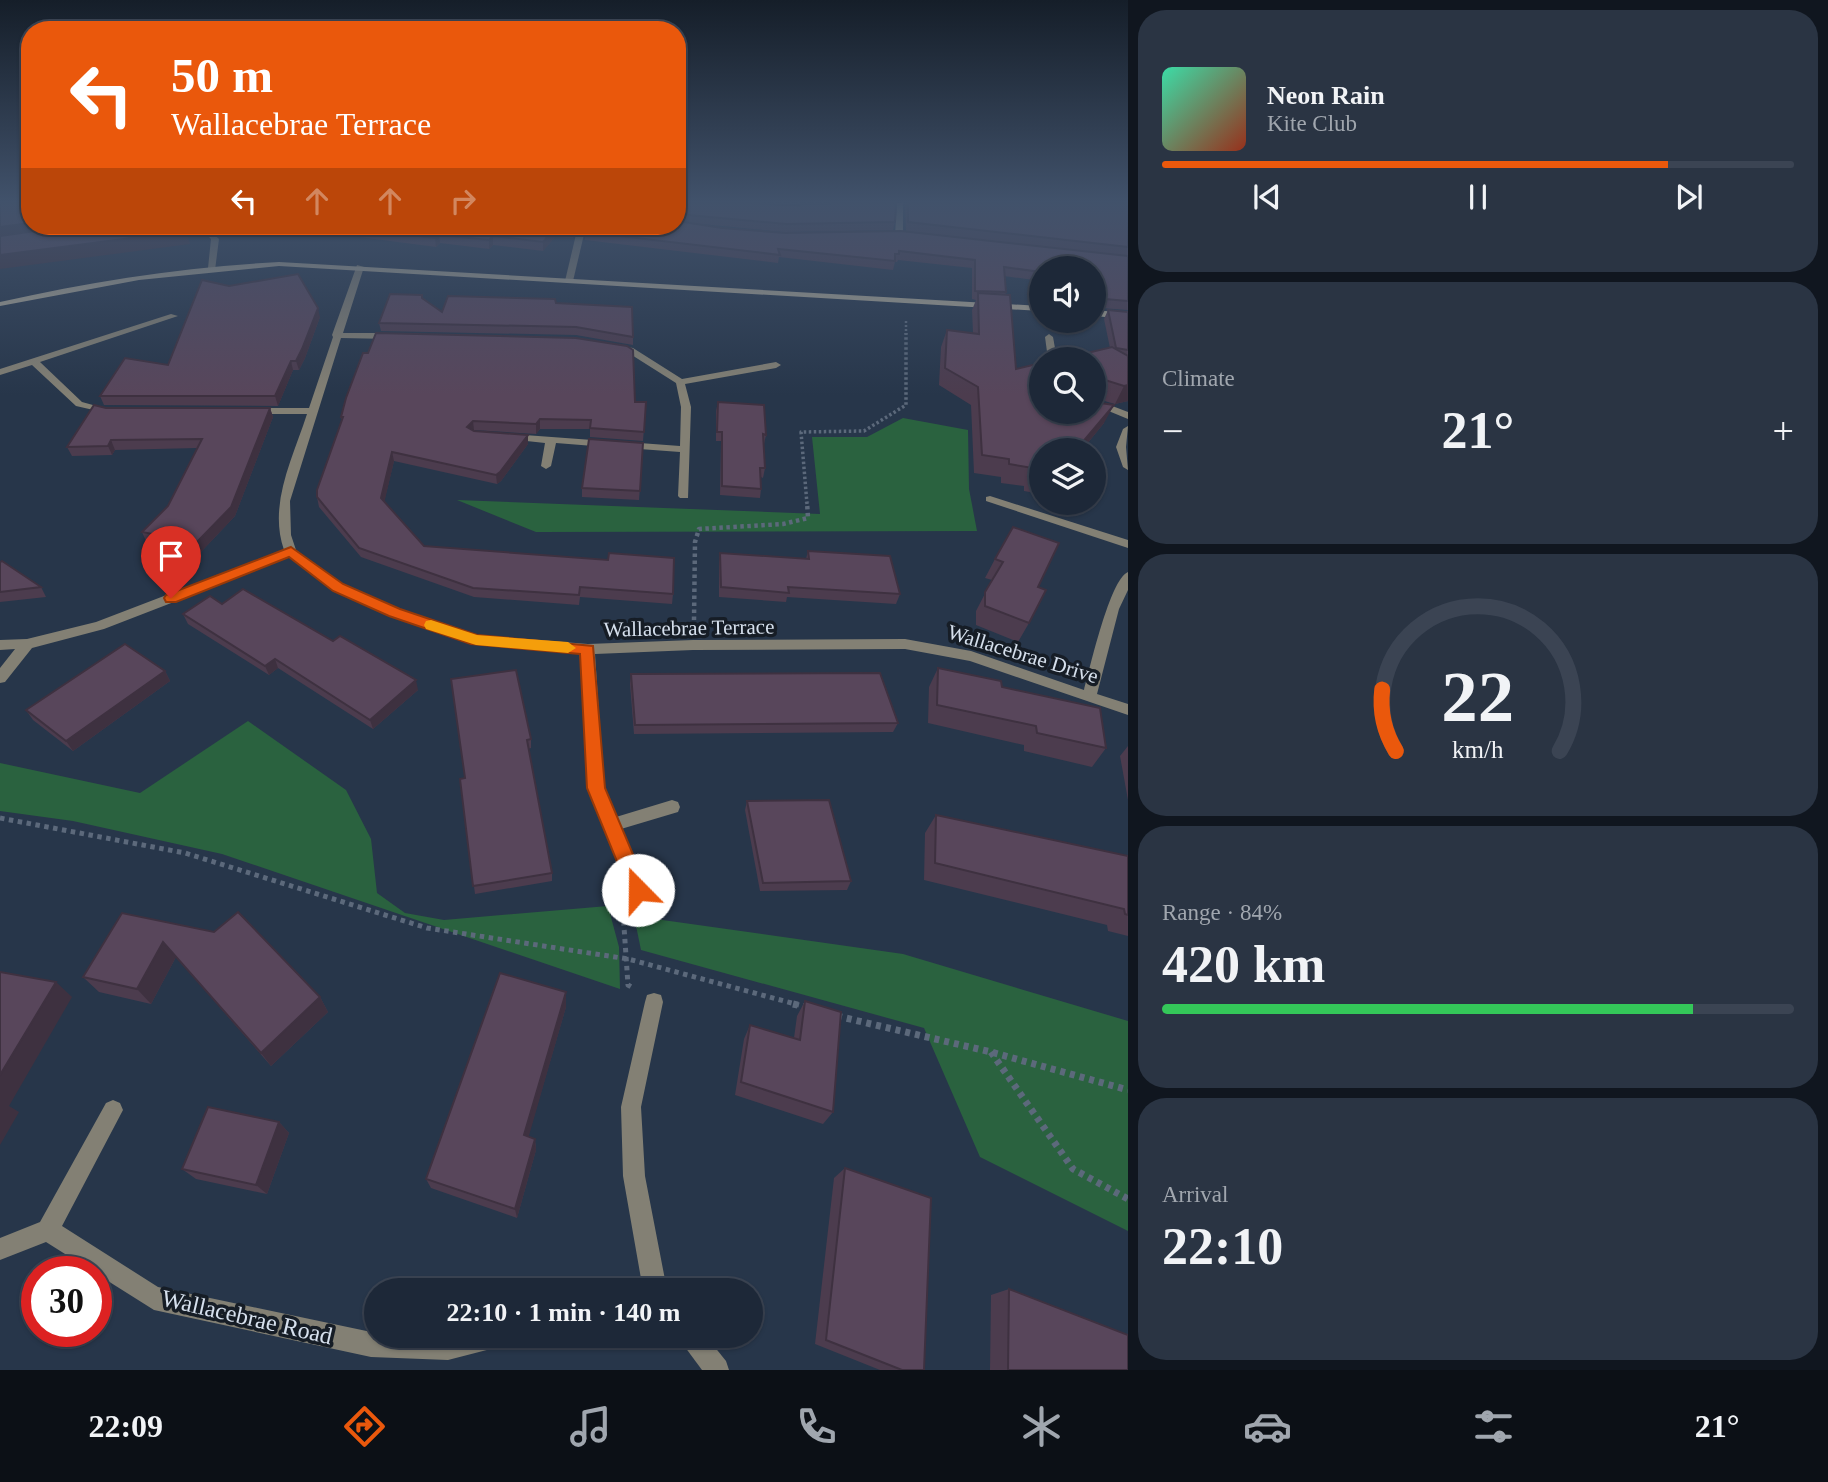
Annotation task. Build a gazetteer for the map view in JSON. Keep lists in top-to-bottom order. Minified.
{"streets":{"street":["Wallacebrae Terrace","Wallacebrae Drive","Wallacebrae Road"]},"crossings":[["Wallacebrae Terrace","Wallacebrae Drive"]],"page":{"turn":["50 m","Wallacebrae Terrace"],"song":["Neon Rain","Kite Club"],"tile":["Climate",["Range · 84%","420 km"],["Arrival","22:10"]],"heat":["−","21°","+"],"limit":"30","trip":"22:10 · 1 min · 140 m","tabs":["22:09","21°"],"gauge":["22","km/h"]}}
